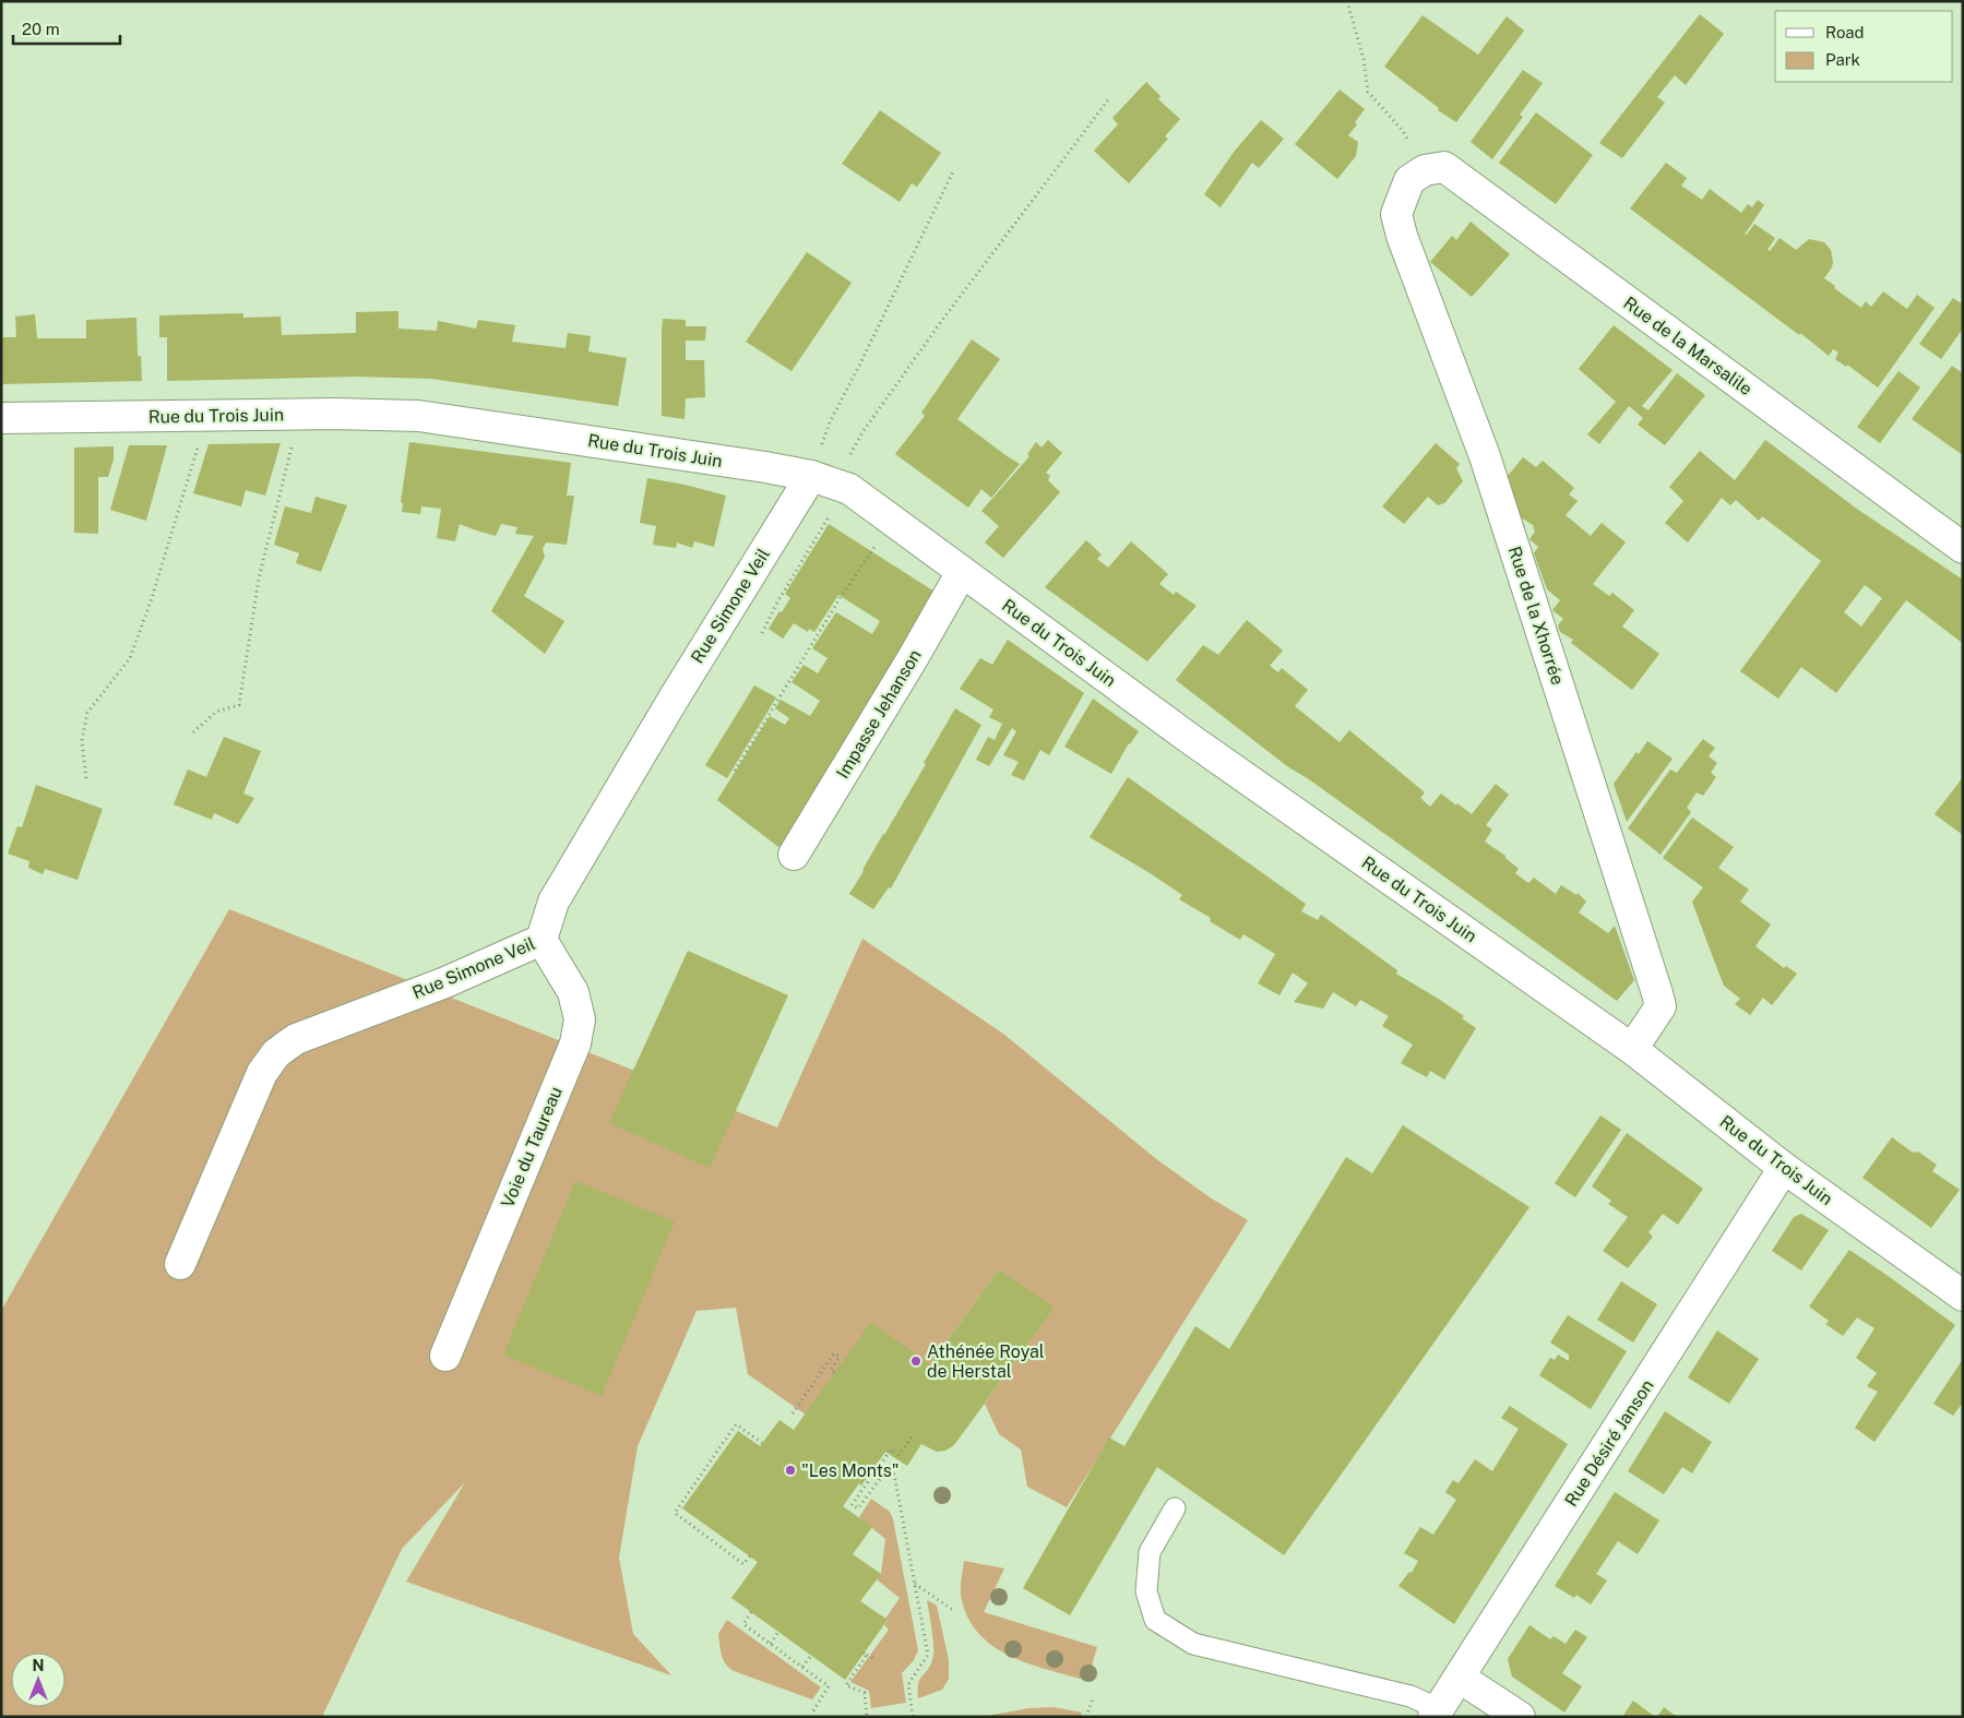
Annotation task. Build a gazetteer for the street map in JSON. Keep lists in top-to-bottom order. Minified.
{"streets":{"street":["Rue de la Marsalile","Rue du Trois Juin","Rue Simone Veil","Rue de la Xhorrée","Impasse Jehanson","Voie du Taureau","Rue Désiré Janson"]},"crossings":[["Rue de la Marsalile","Rue de la Xhorrée"],["Rue du Trois Juin","Rue Simone Veil"],["Rue du Trois Juin","Rue de la Xhorrée"],["Rue du Trois Juin","Impasse Jehanson"],["Rue du Trois Juin","Rue Désiré Janson"],["Rue Simone Veil","Voie du Taureau"]],"places":["Athénée Royal de Herstal","\"Les Monts\""],"legend":["Road","Park"],"scale_bar":"20 m","north":"top"}
